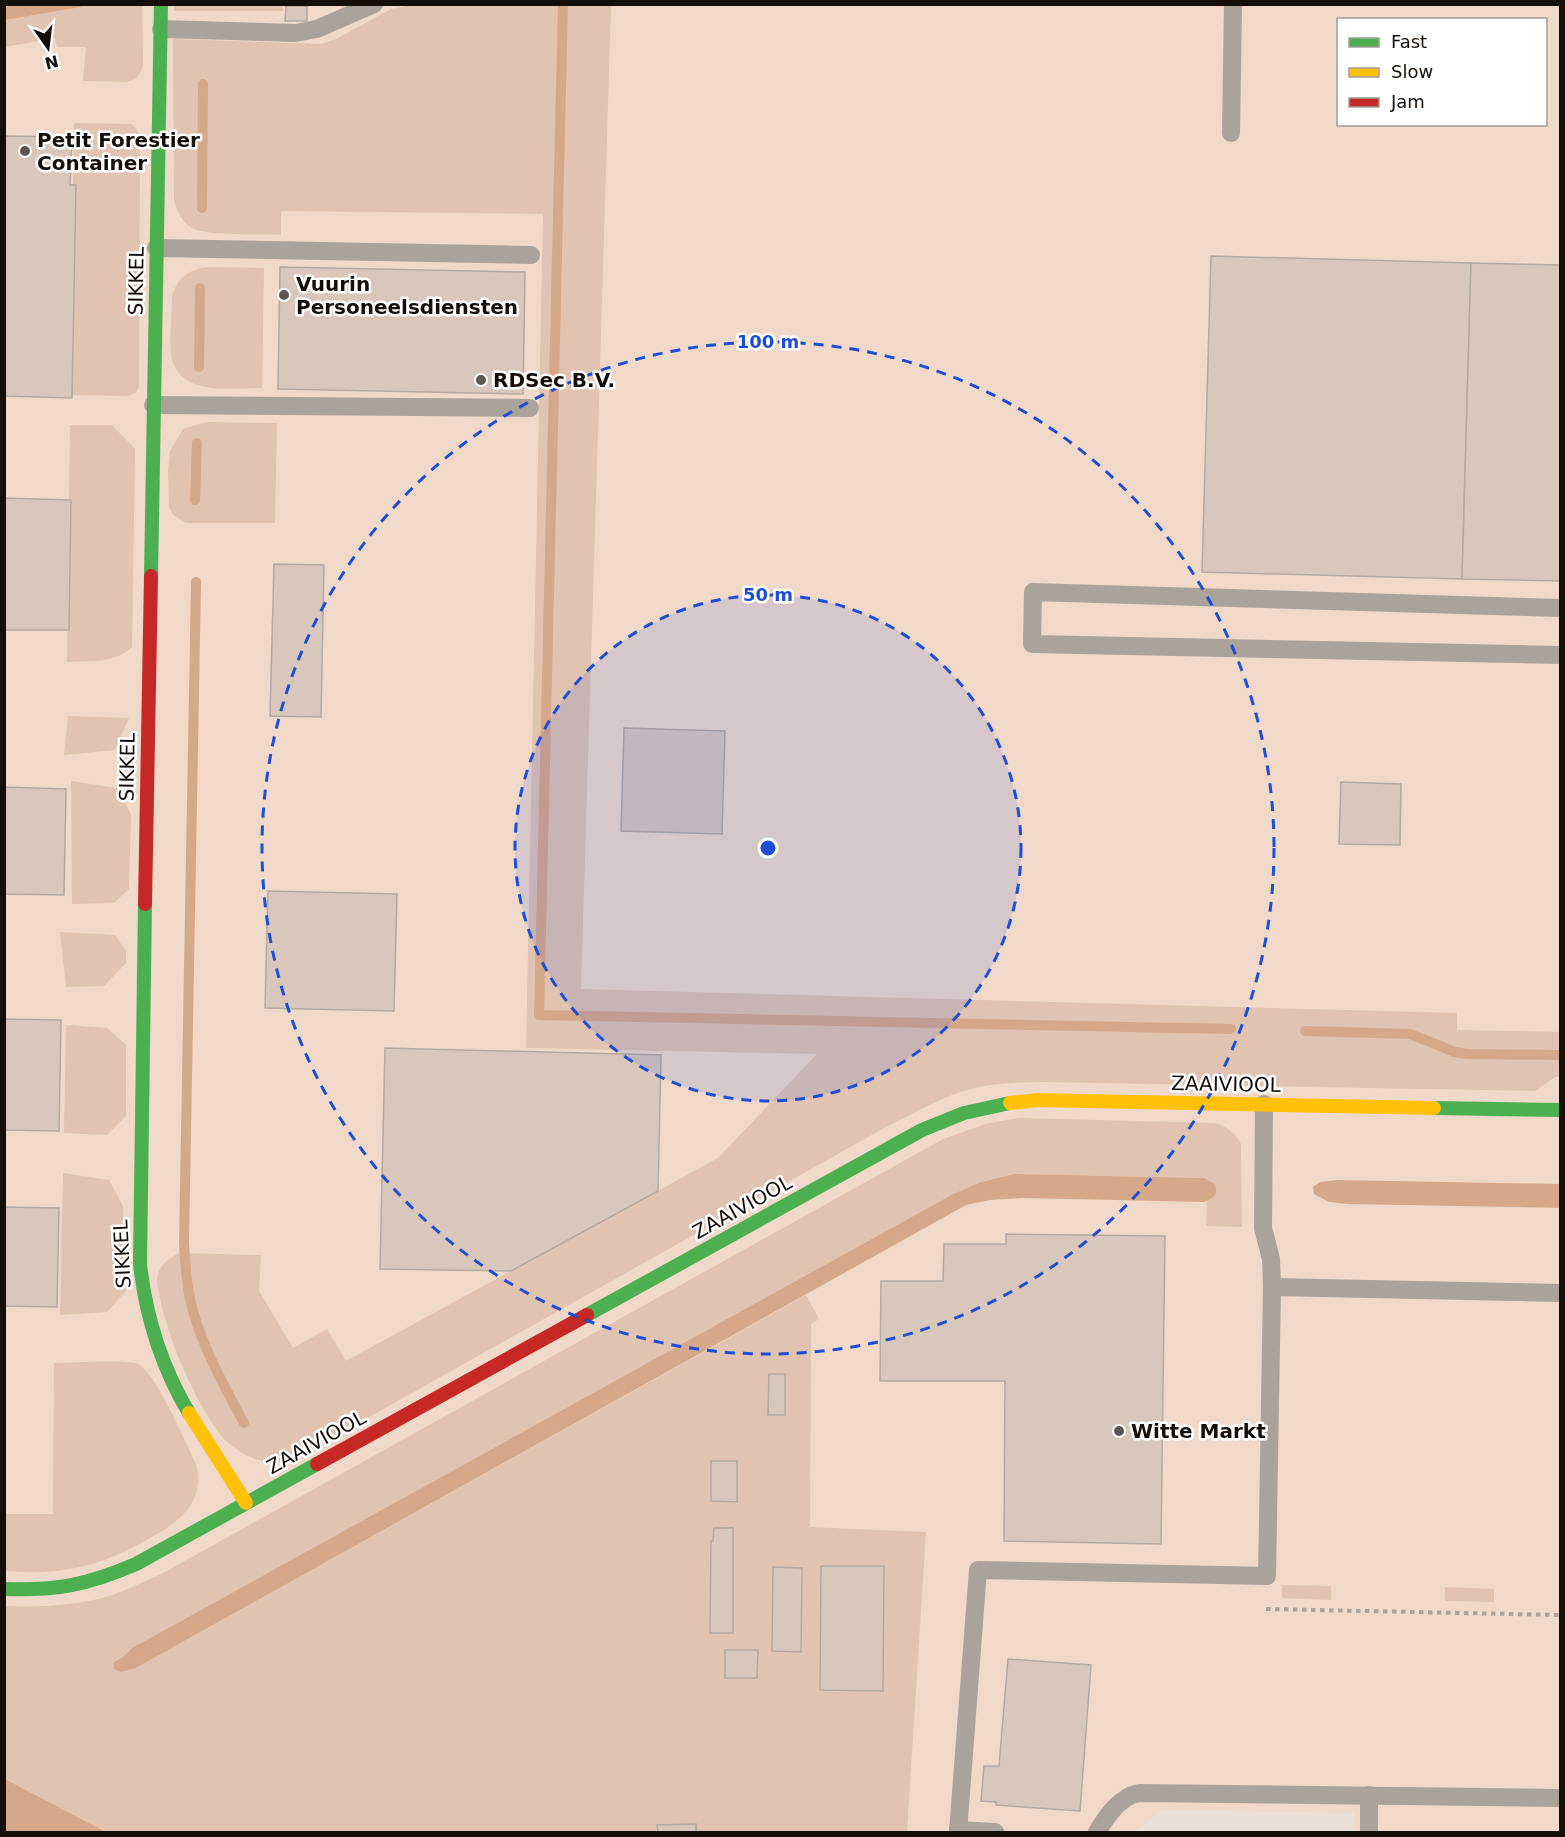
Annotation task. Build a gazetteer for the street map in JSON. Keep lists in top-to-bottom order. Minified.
{"streets":{"street":["SIKKEL","ZAAIVIOOL"]},"crossings":[["SIKKEL","ZAAIVIOOL"]],"places":["Petit Forestier Container","Vuurin Personeelsdiensten","RDSec B.V.","Witte Markt"],"legend":["Fast","Slow","Jam"],"north":"bottom","rings":["100 m","50 m"]}
